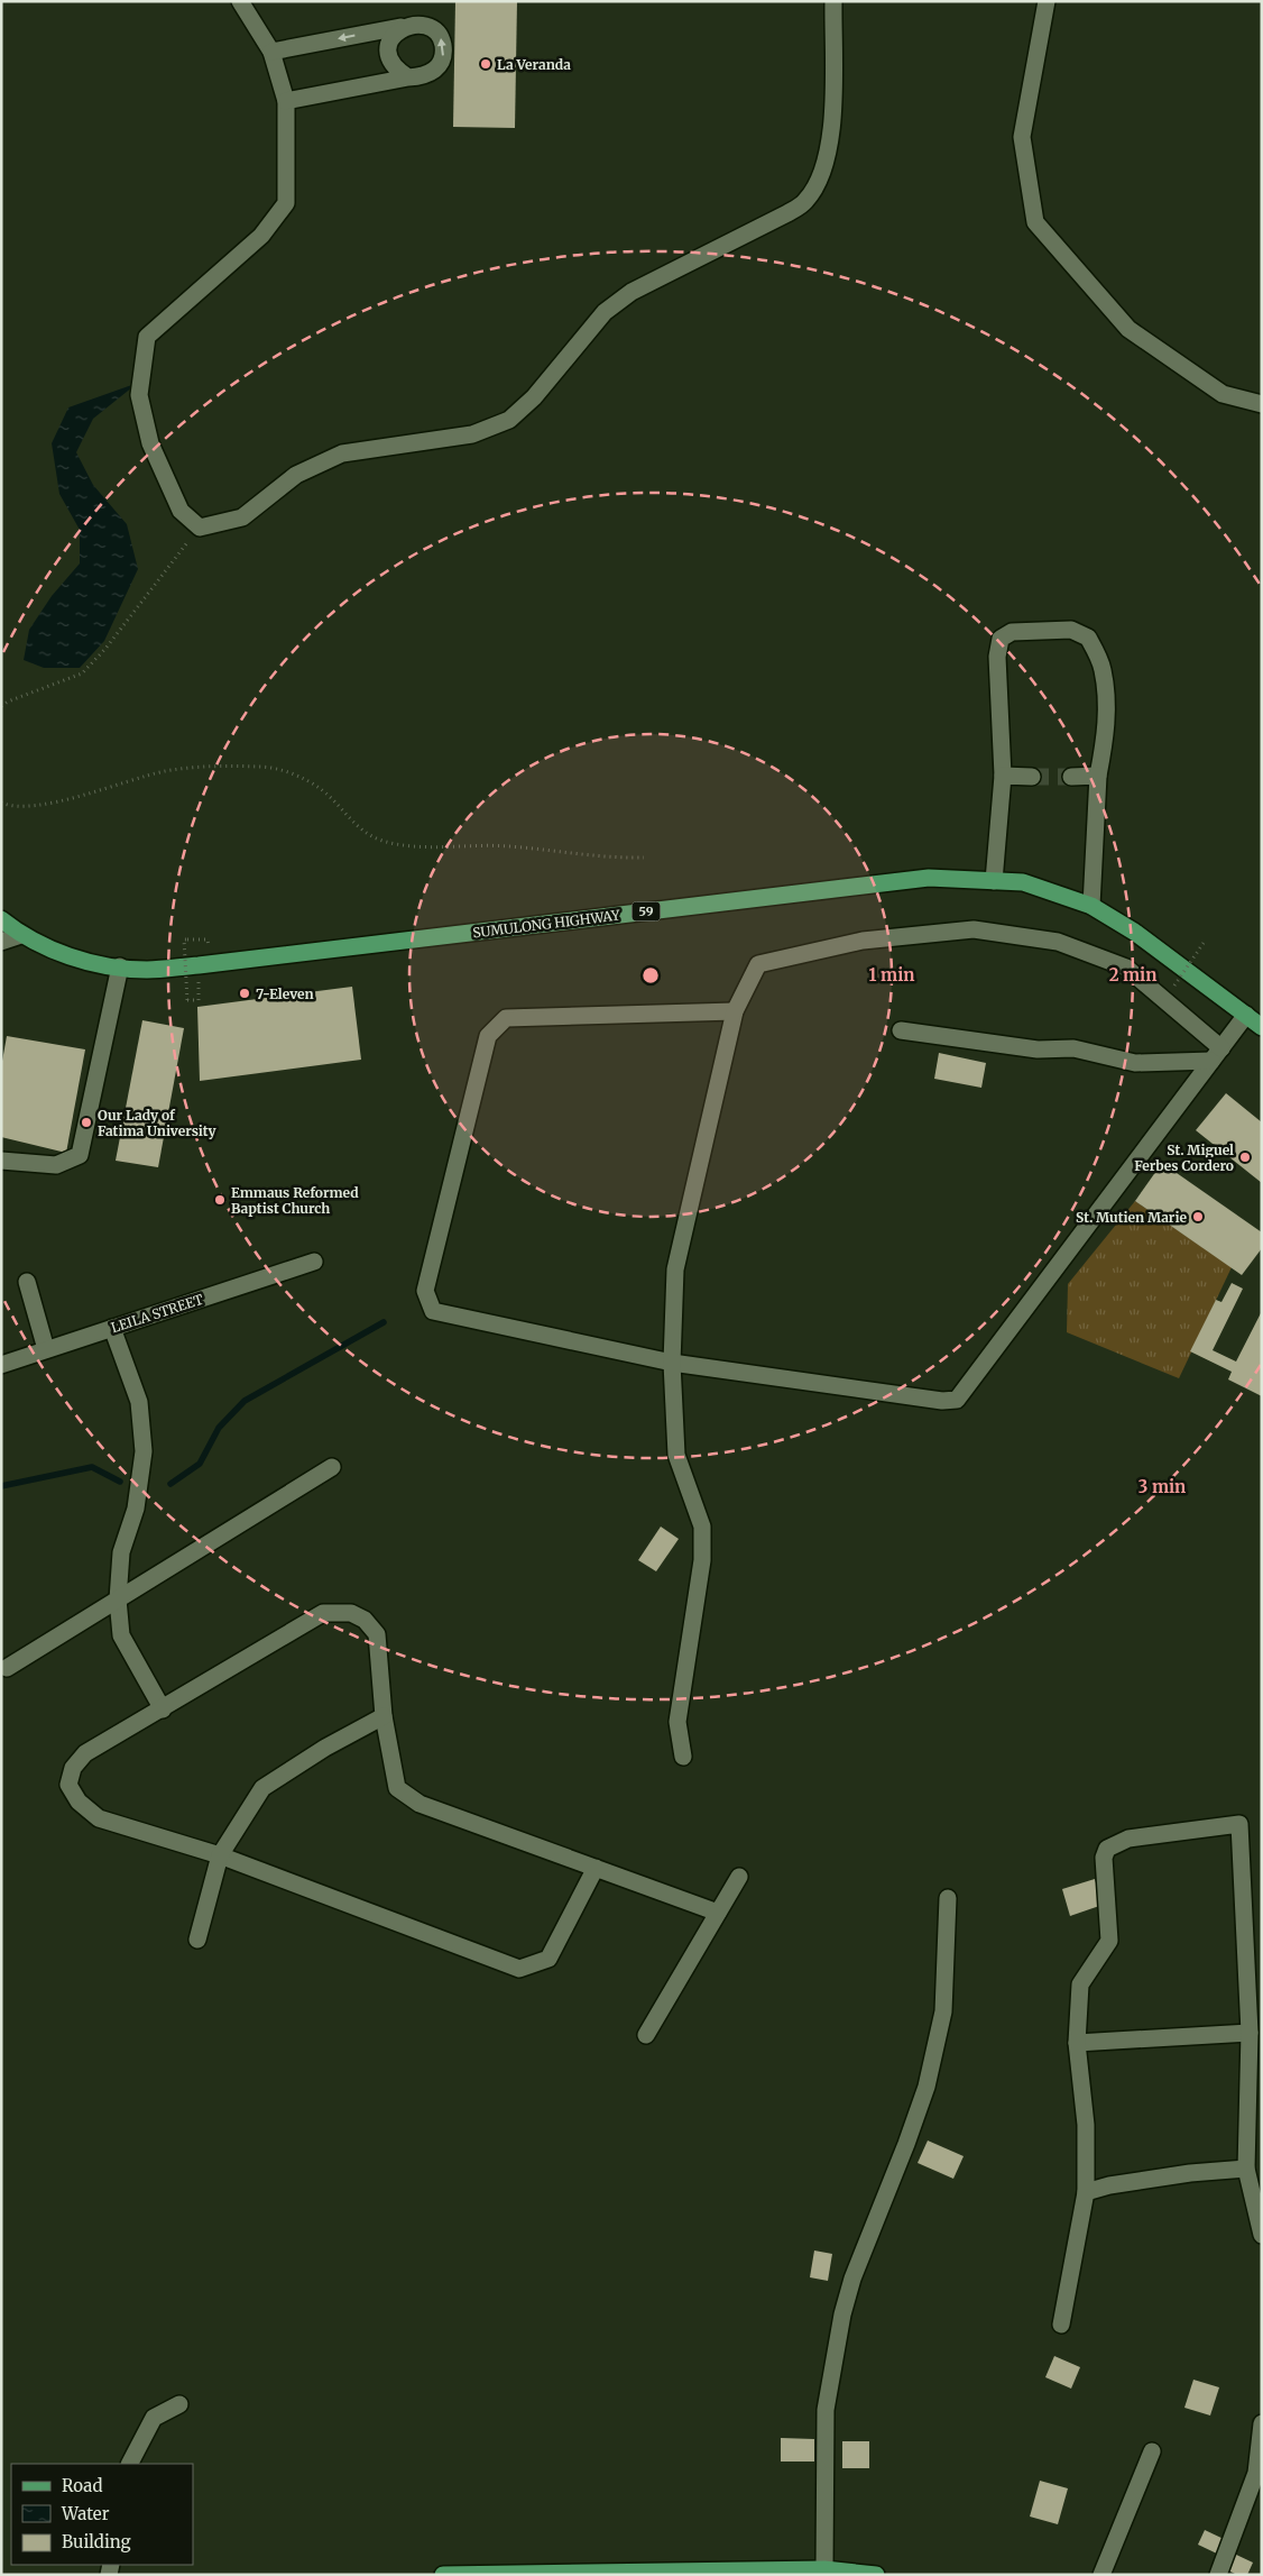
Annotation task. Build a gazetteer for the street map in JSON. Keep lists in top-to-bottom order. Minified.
{"streets":{"main road":["59","SUMULONG HIGHWAY"],"street":["LEILA STREET"]},"places":["La Veranda","7-Eleven","Our Lady of Fatima University","St. Miguel Ferbes Cordero","Emmaus Reformed Baptist Church","St. Mutien Marie"],"legend":["Road","Water","Building"],"rings":["1 min","2 min","3 min"]}
